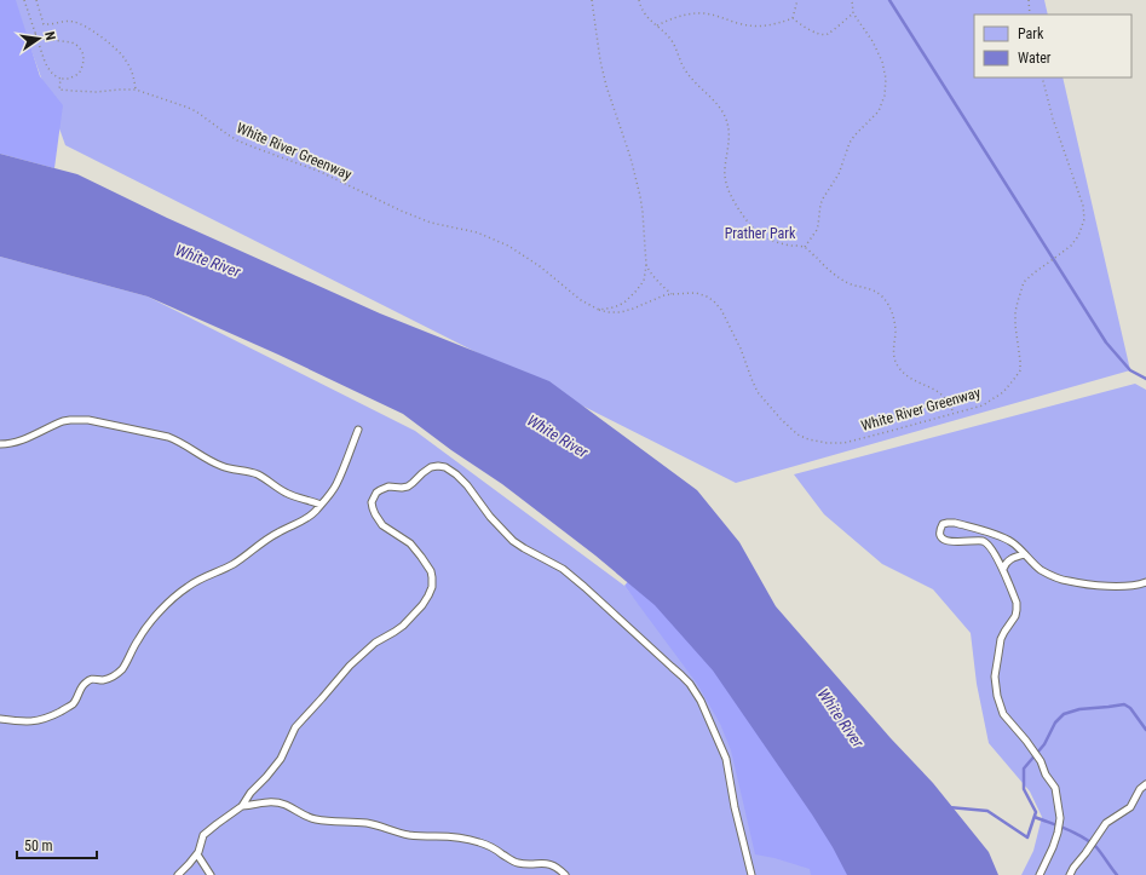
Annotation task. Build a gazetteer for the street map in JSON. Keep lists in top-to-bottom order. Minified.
{"streets":{"path":["White River Greenway"]},"water":["White River"],"parks":["Prather Park"],"legend":["Park","Water"],"scale_bar":"50 m","north":"right"}
